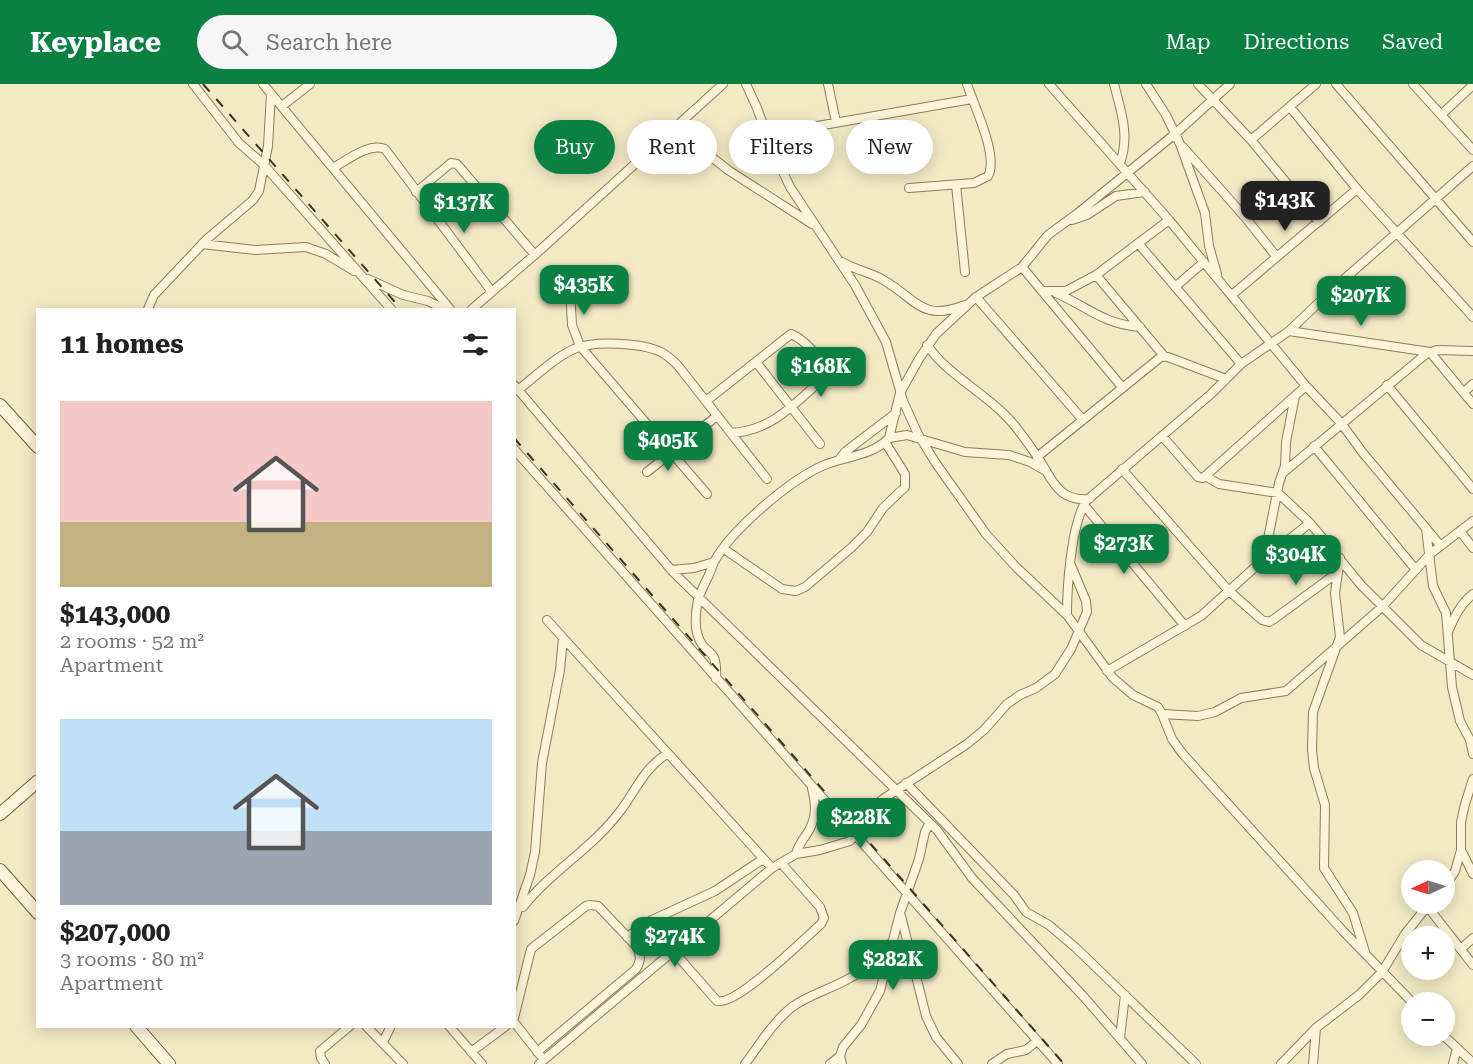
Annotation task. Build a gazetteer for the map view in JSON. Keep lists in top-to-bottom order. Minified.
{"north":"left","page":{"header":"Keyplace","search":"Search here","nav":["Map","Directions","Saved"],"chip":["Buy","Rent","Filters","New"],"price":["$143K","$137K","$435K","$207K","$168K","$405K","$273K","$304K","$228K","$274K","$282K"],"heading":"11 homes","list":[{"name":"$143,000","note":"2 rooms · 52 m² · Apartment"},{"name":"$207,000","note":"3 rooms · 80 m² · Apartment"}],"map_buttons":["+","−"]}}
